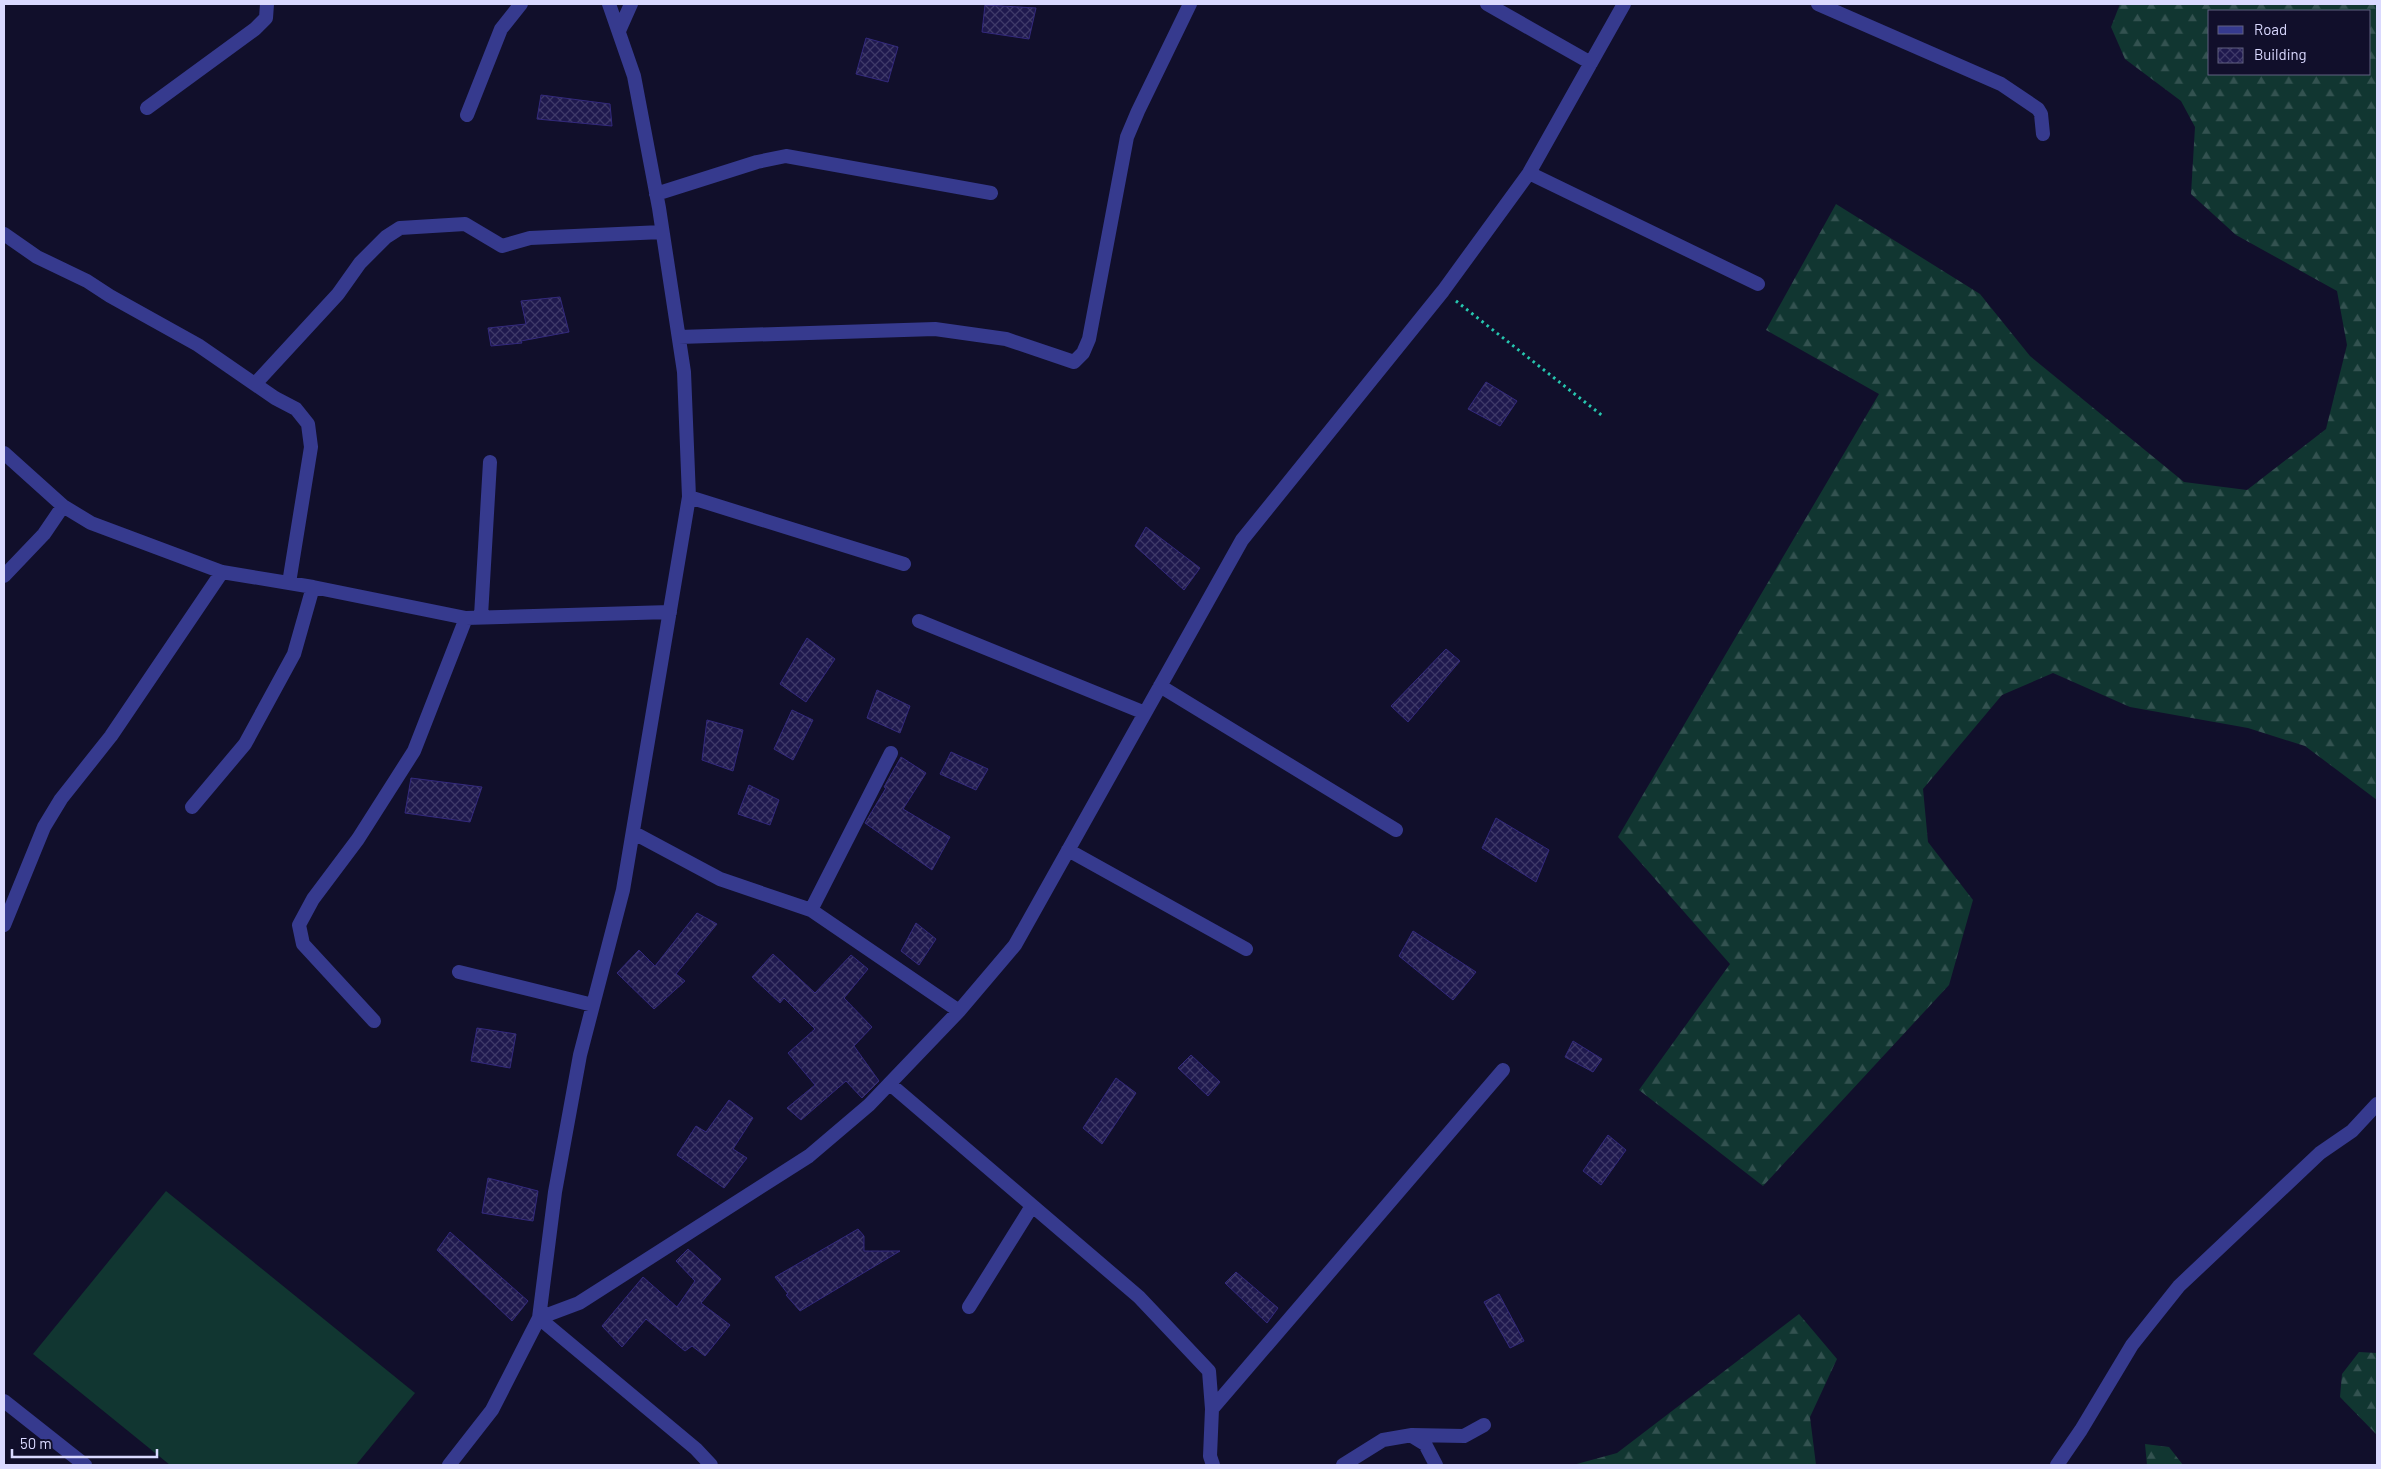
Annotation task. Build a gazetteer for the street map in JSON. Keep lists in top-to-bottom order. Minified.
{"legend":["Road","Building"],"scale_bar":"50 m"}
